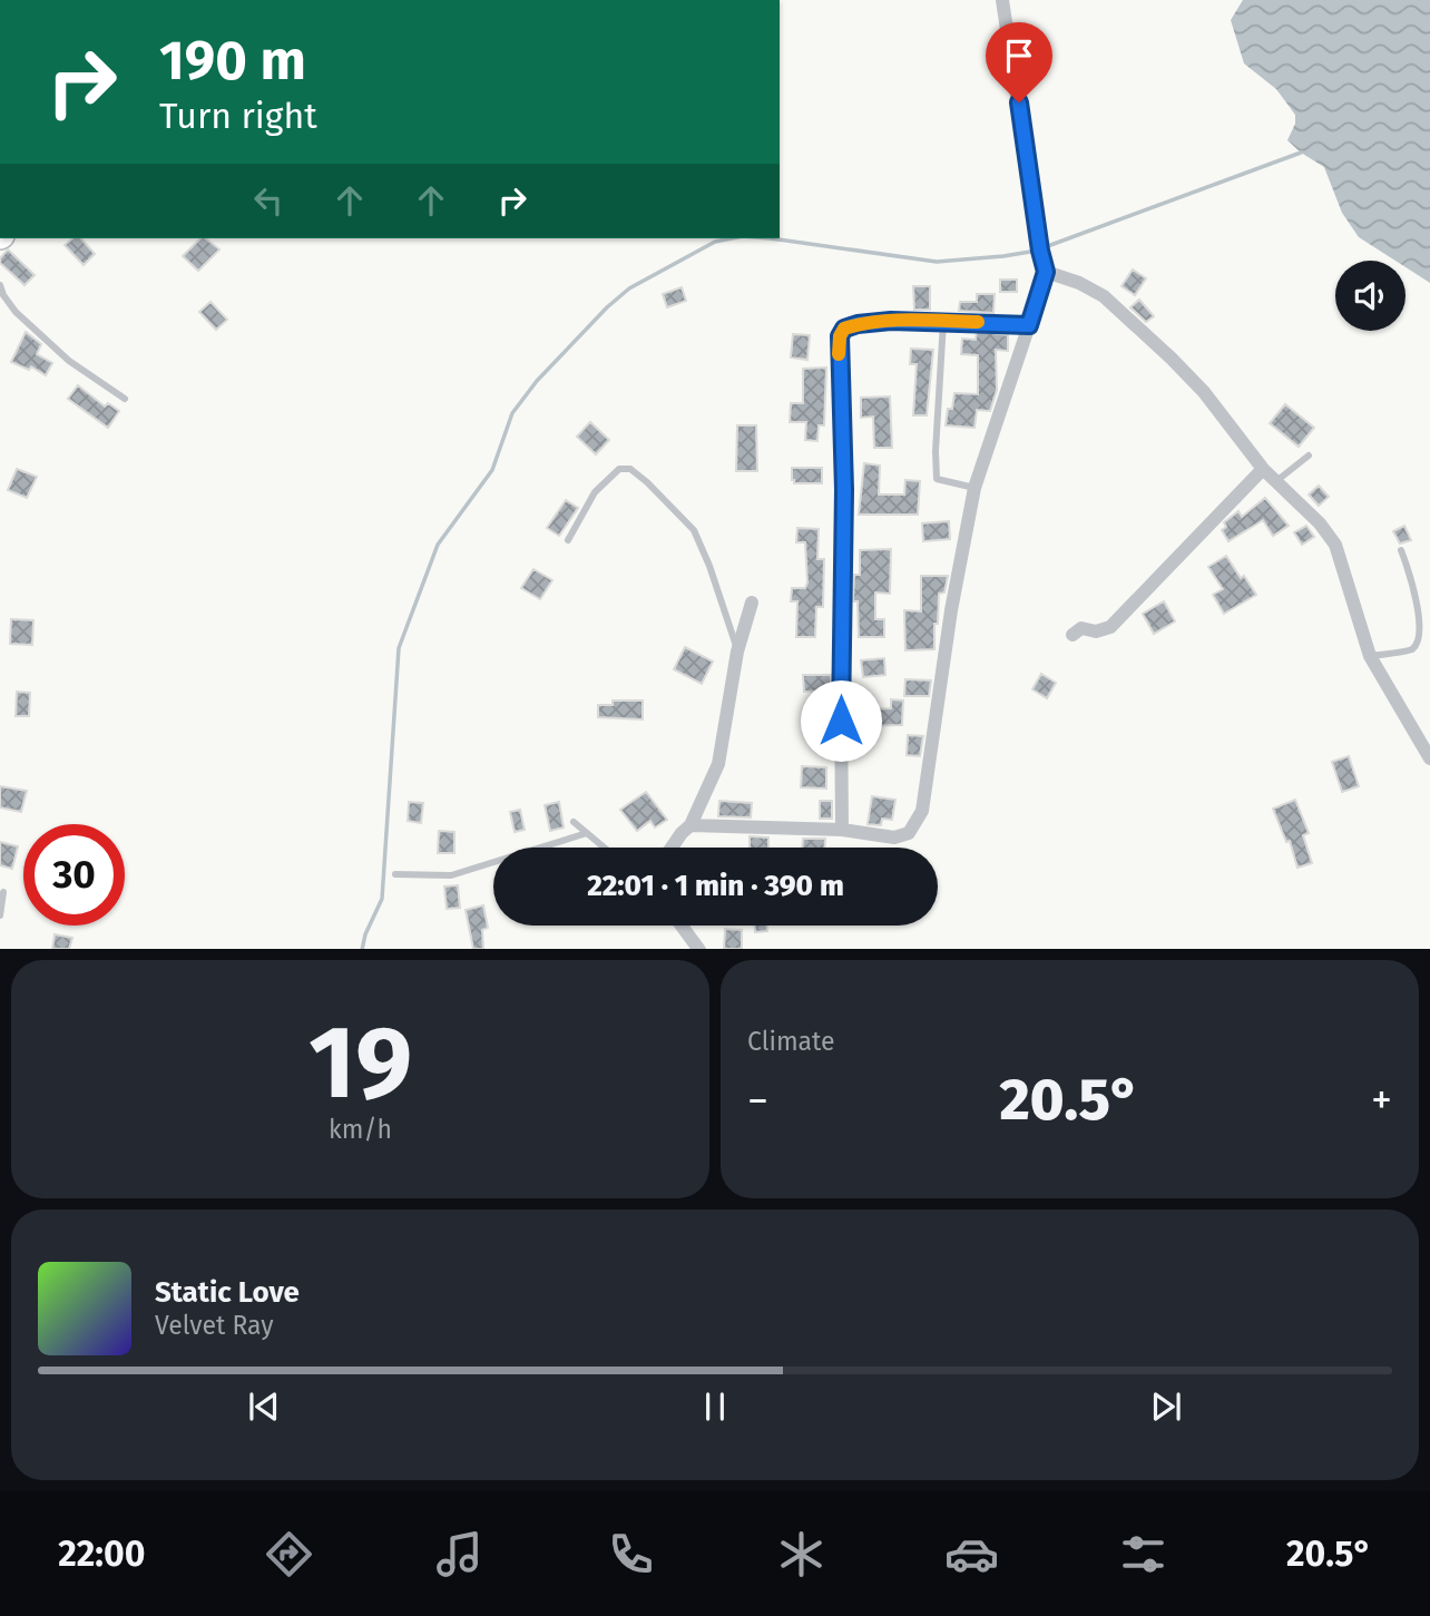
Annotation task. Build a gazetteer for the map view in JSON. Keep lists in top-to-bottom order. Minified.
{"page":{"turn":["190 m","Turn right"],"limit":"30","trip":"22:01 · 1 min · 390 m","tile":[["19","km/h"],"Climate"],"heat":["−","20.5°","+"],"song":["Static Love","Velvet Ray"],"tabs":["22:00","20.5°"]}}
